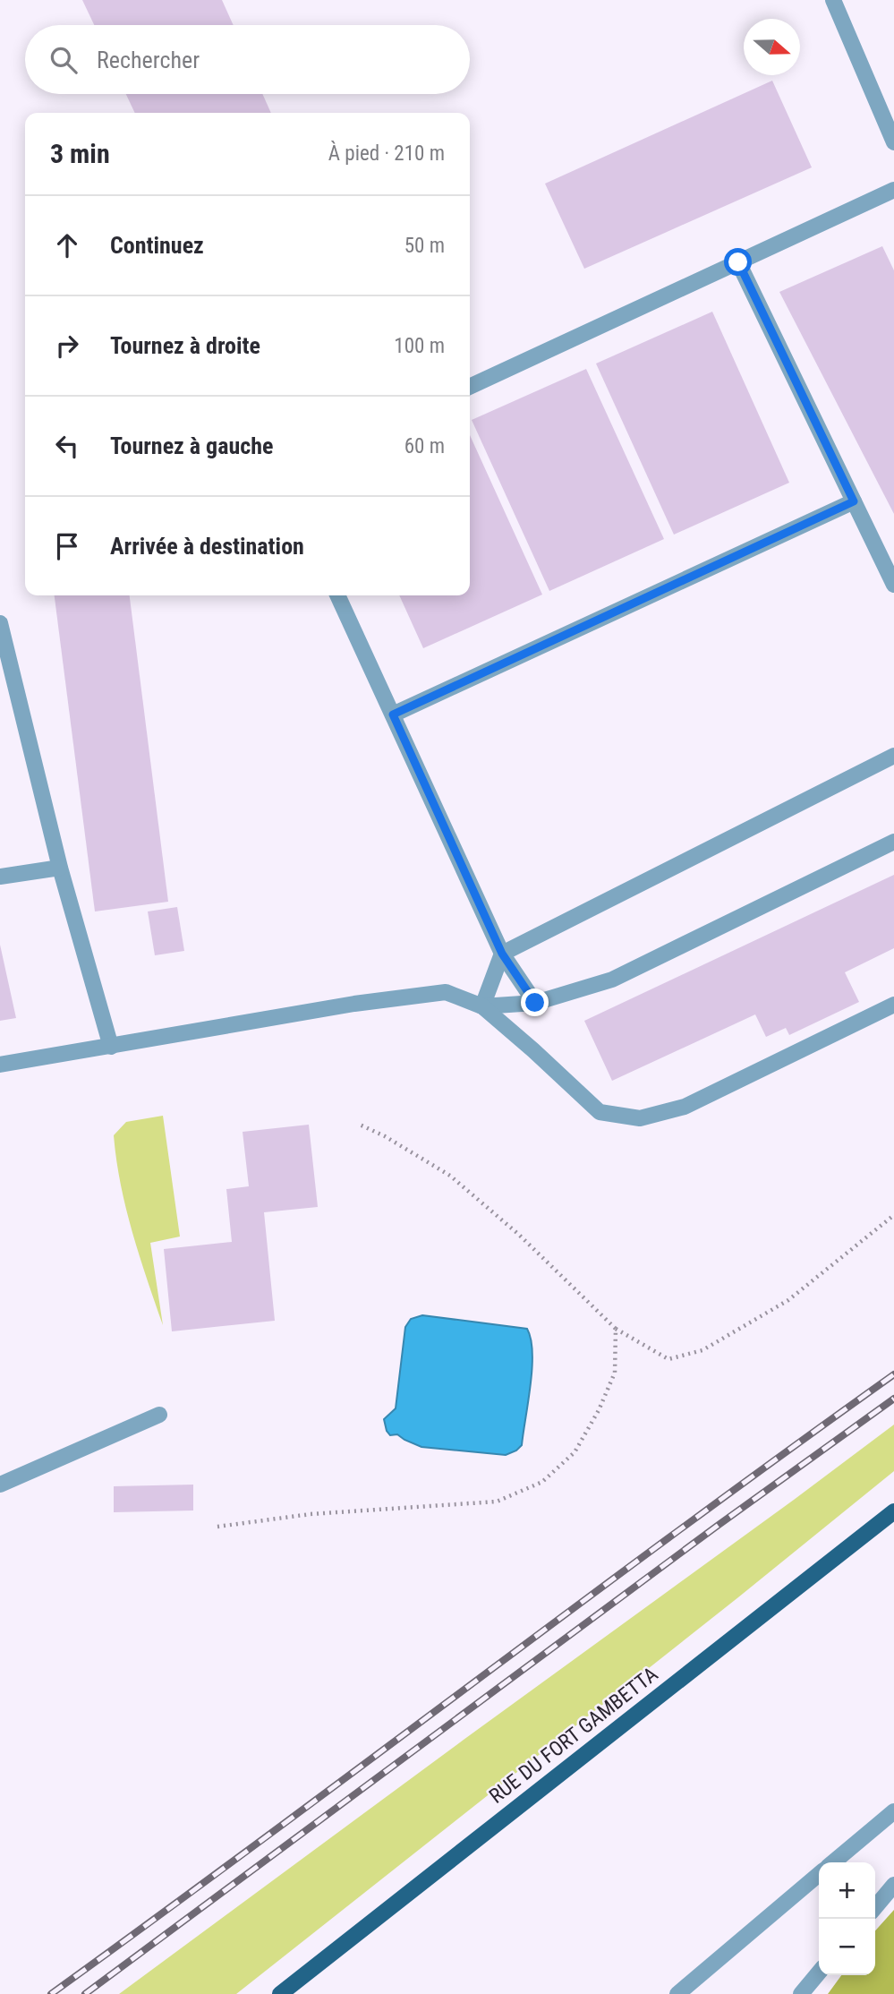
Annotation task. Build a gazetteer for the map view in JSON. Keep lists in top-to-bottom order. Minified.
{"streets":{"main road":["RUE DU FORT GAMBETTA"]},"north":"right","page":{"search":"Rechercher","heading":["3 min","À pied · 210 m"],"list":[["Continuez","50 m"],["Tournez à droite","100 m"],["Tournez à gauche","60 m"],"Arrivée à destination"],"map_buttons":["+","−"]}}
